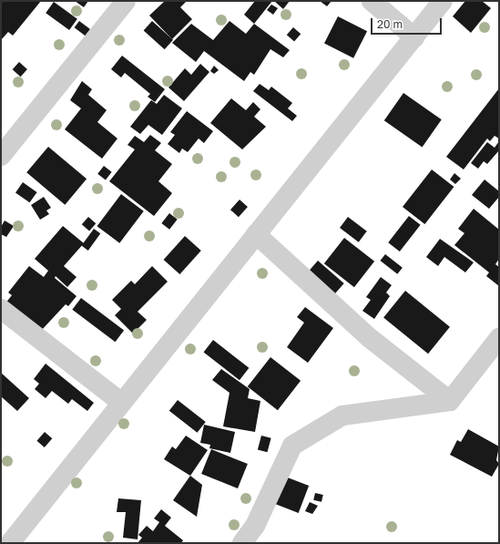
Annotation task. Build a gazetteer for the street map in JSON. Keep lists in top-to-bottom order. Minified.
{"scale_bar":"20 m"}
